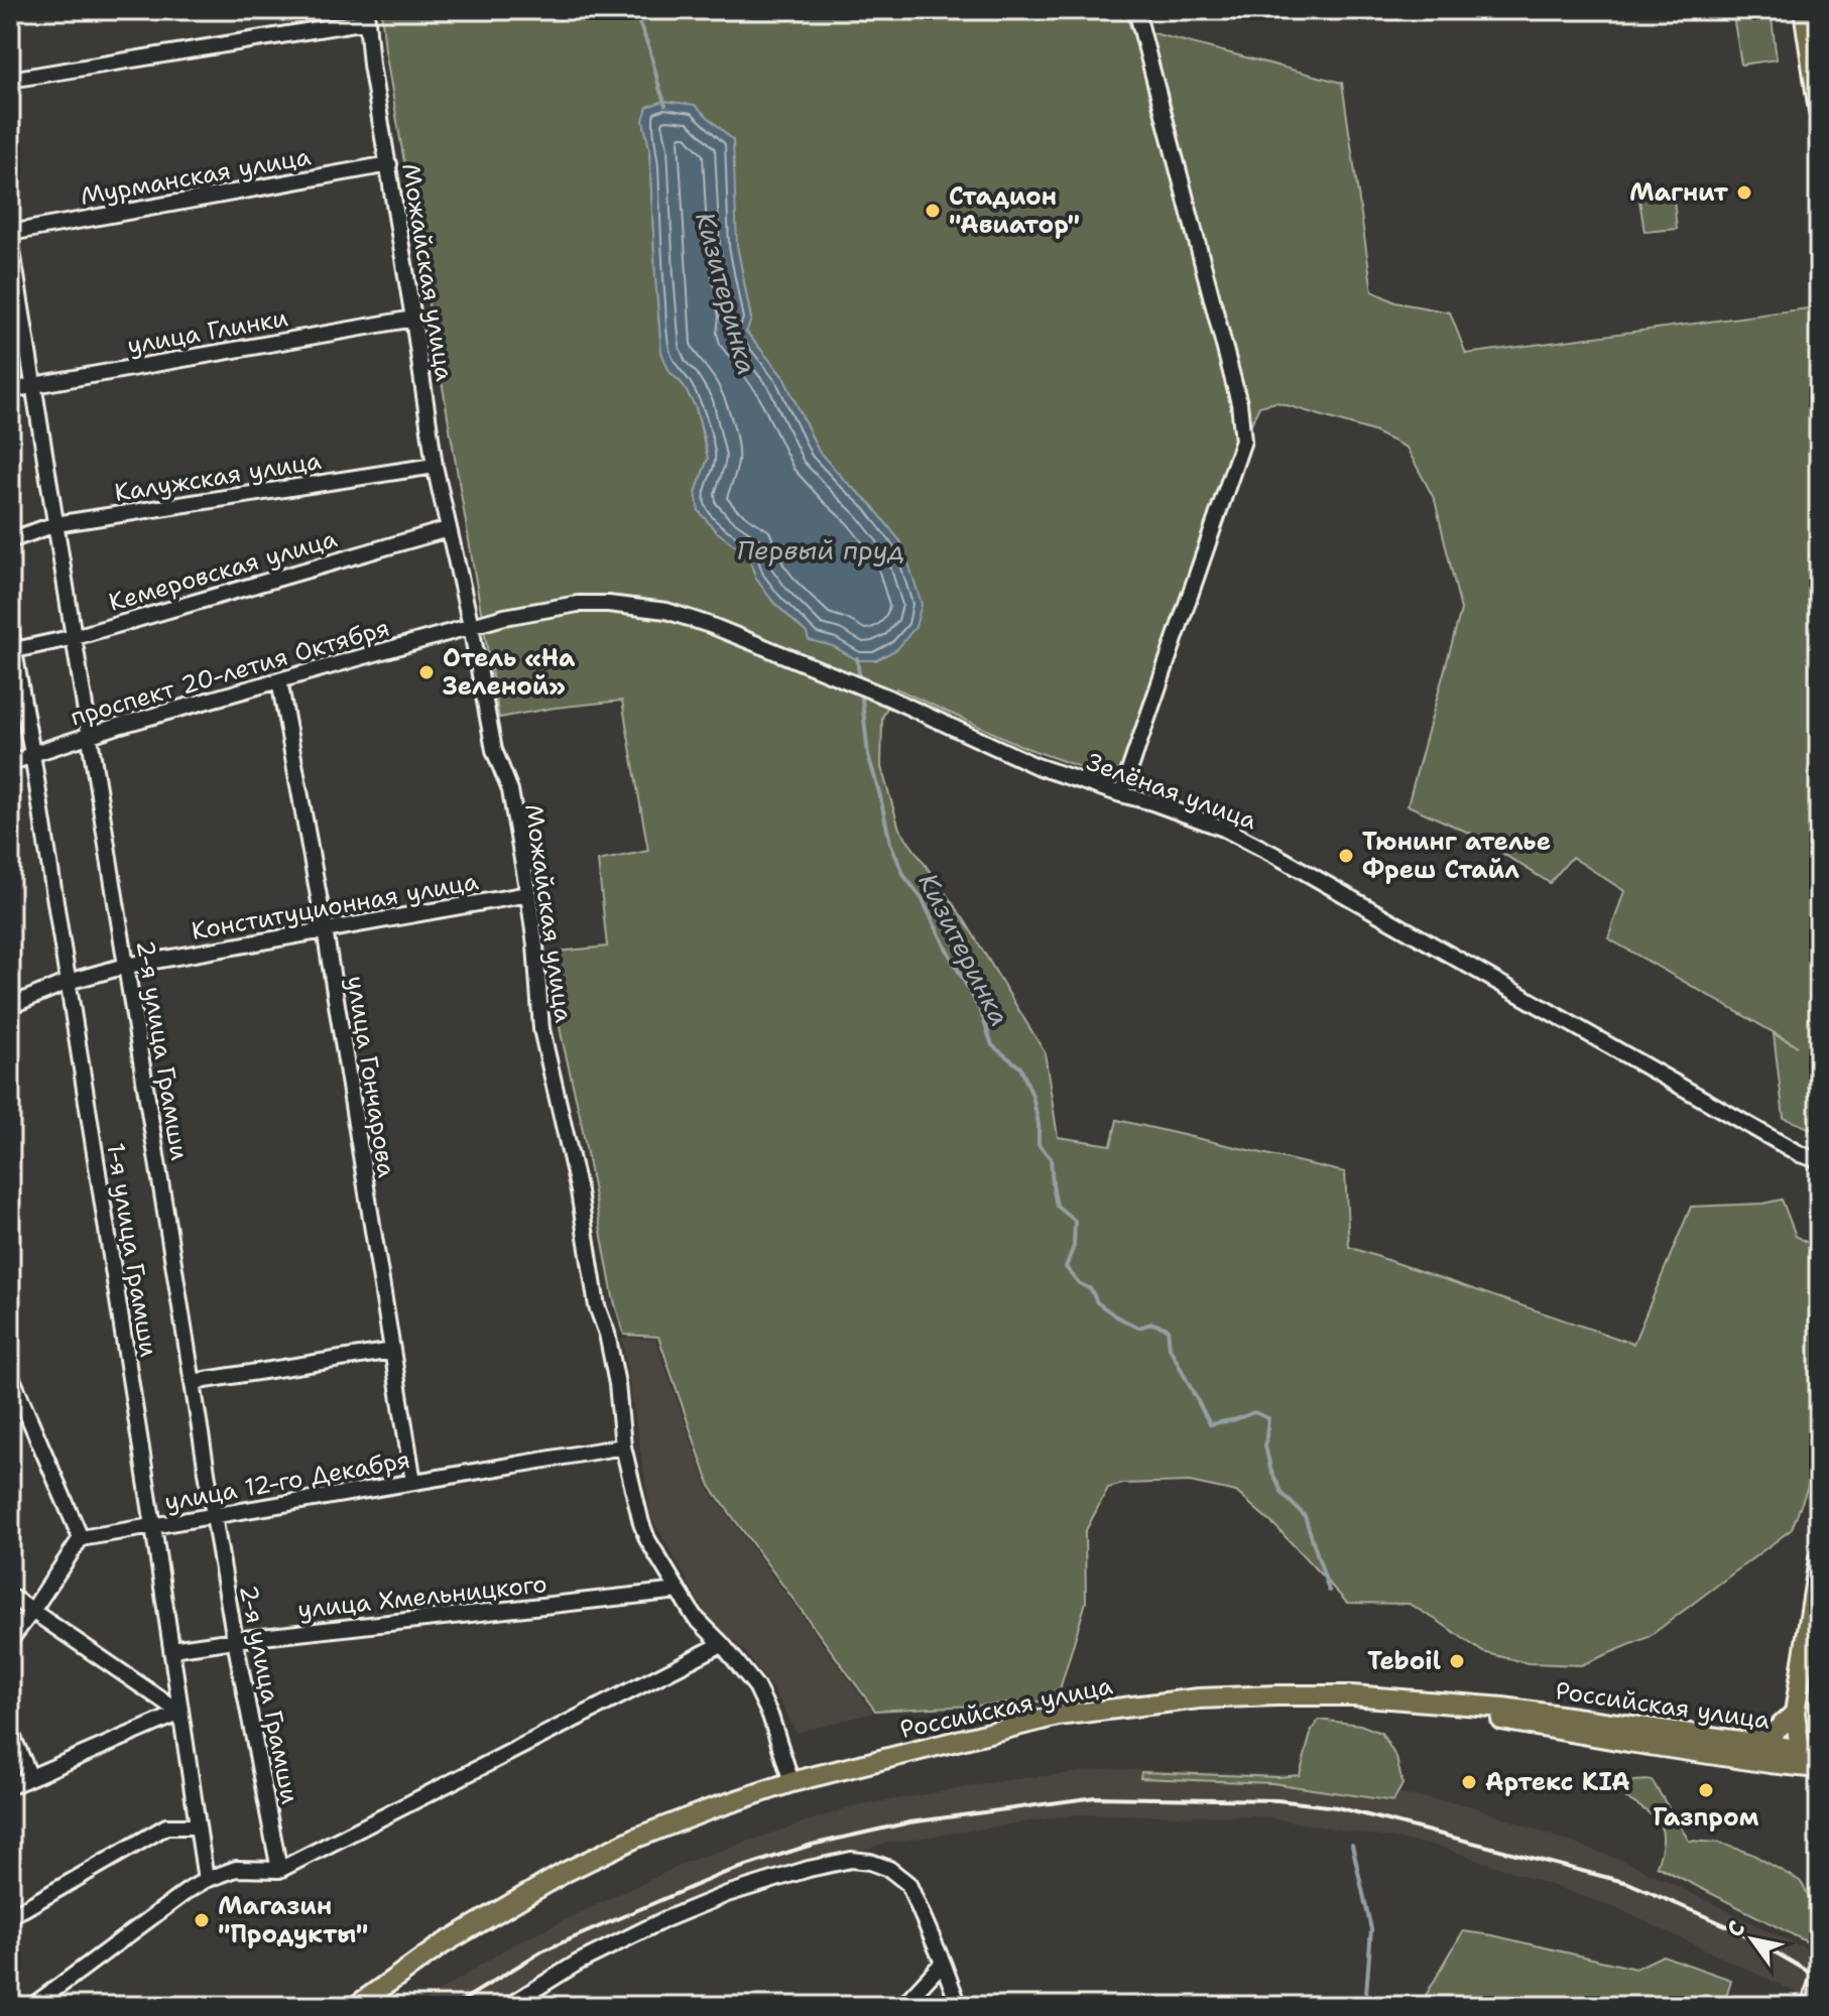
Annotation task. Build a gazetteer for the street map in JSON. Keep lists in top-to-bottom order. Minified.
{"streets":{"main road":["Российская улица"],"street":["Мурманская улица","Можайская улица","улица Глинки","Калужская улица","Кемеровская улица","проспект 20-летия Октября","Зелёная улица","Конституционная улица","2-я улица Грамши","улица Гончарова","1-я улица Грамши","улица 12-го Декабря","улица Хмельницкого"]},"crossings":[["Мурманская улица","Можайская улица"],["Мурманская улица","2-я улица Грамши"],["Можайская улица","улица Глинки"],["Можайская улица","Калужская улица"],["Можайская улица","Кемеровская улица"],["Можайская улица","проспект 20-летия Октября"],["Можайская улица","Зелёная улица"],["Можайская улица","Конституционная улица"],["Можайская улица","улица 12-го Декабря"],["Можайская улица","улица Хмельницкого"],["Можайская улица","Российская улица"],["улица Глинки","2-я улица Грамши"],["Калужская улица","2-я улица Грамши"],["Кемеровская улица","2-я улица Грамши"],["Кемеровская улица","1-я улица Грамши"],["проспект 20-летия Октября","Зелёная улица"],["проспект 20-летия Октября","2-я улица Грамши"],["проспект 20-летия Октября","улица Гончарова"],["проспект 20-летия Октября","1-я улица Грамши"],["Конституционная улица","2-я улица Грамши"],["Конституционная улица","улица Гончарова"],["Конституционная улица","1-я улица Грамши"],["2-я улица Грамши","улица 12-го Декабря"],["2-я улица Грамши","улица Хмельницкого"],["улица Гончарова","улица 12-го Декабря"],["1-я улица Грамши","улица 12-го Декабря"],["1-я улица Грамши","улица Хмельницкого"]],"water":["Кизитеринка","Первый пруд"],"places":["Магнит","Стадион \"Авиатор\"","Отель «На Зеленой»","Тюнинг ателье Фреш Стайл","Teboil","Артекс KIA","Газпром","Магазин \"Продукты\""],"north":"top left"}
